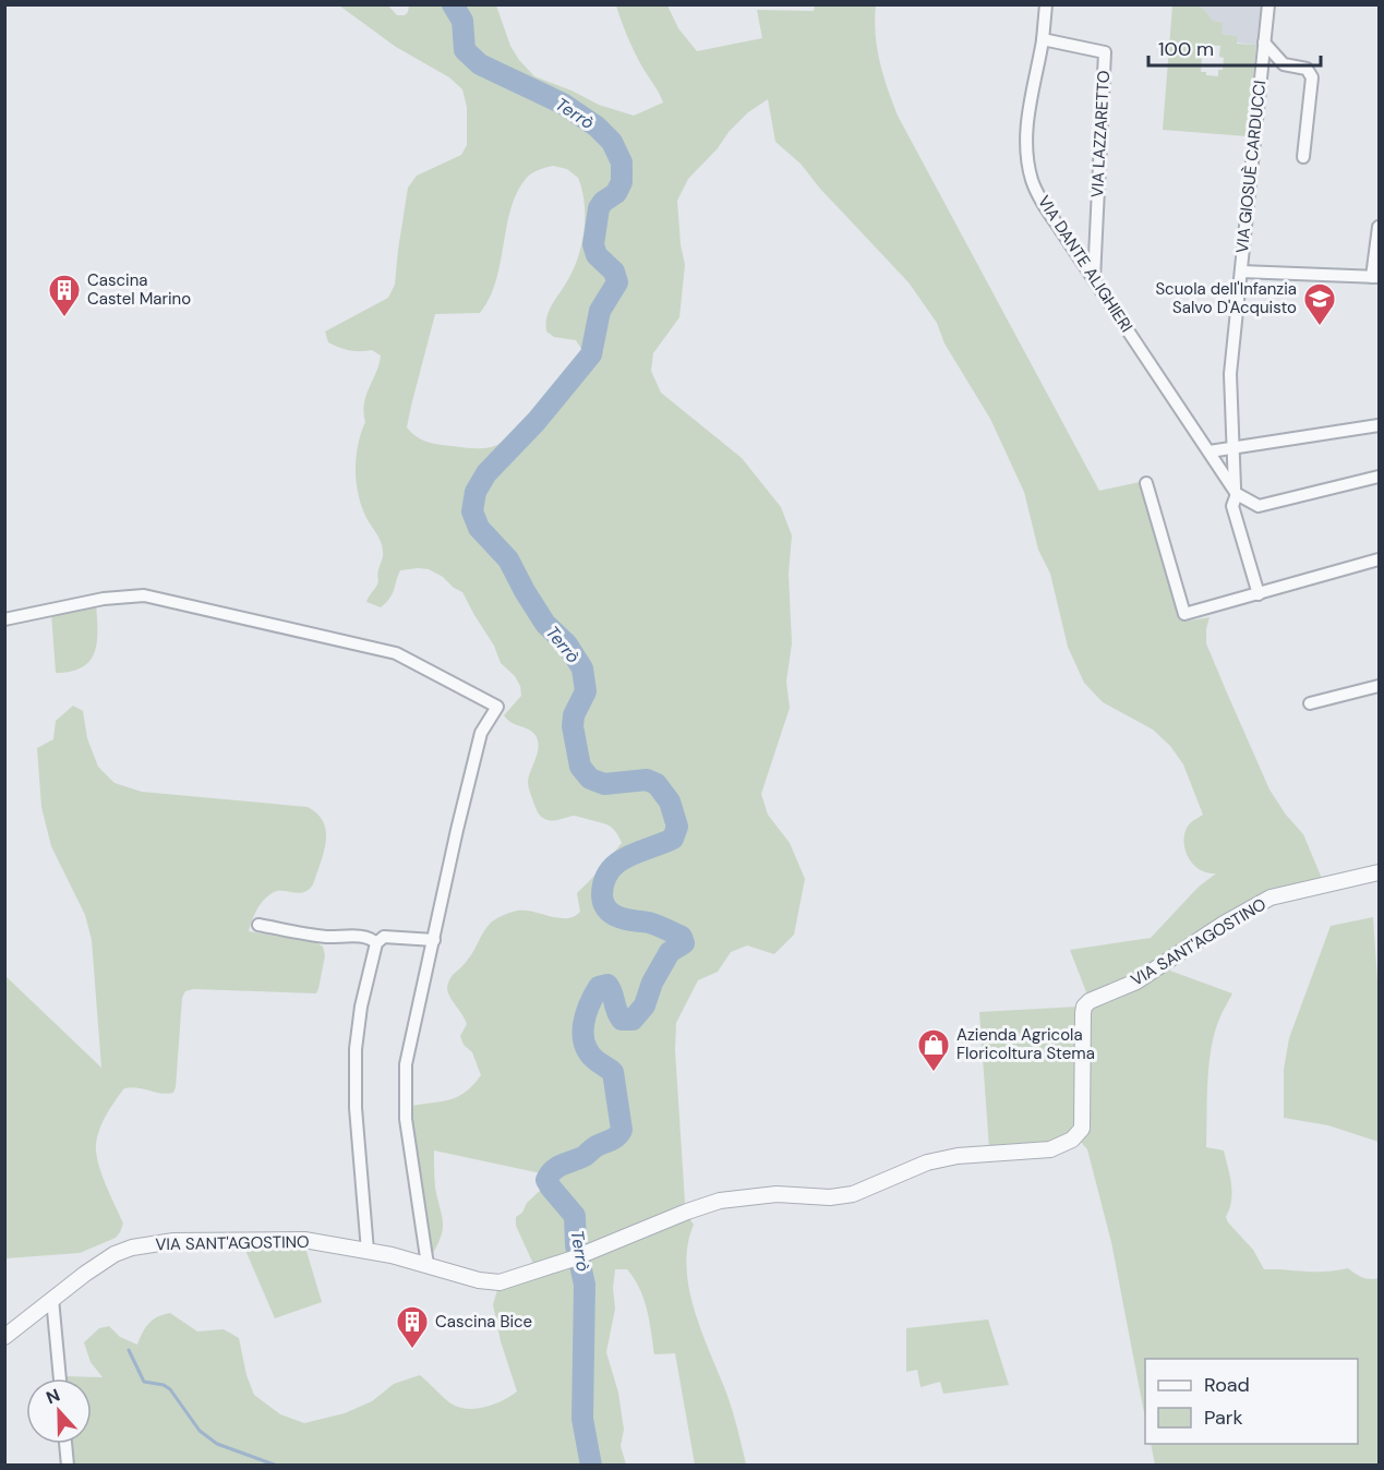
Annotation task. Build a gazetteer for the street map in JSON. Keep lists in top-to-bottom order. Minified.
{"streets":{"street":["VIA LAZZARETTO","VIA GIOSUÈ CARDUCCI","VIA DANTE ALIGHIERI","VIA SANT'AGOSTINO"]},"crossings":[["VIA LAZZARETTO","VIA DANTE ALIGHIERI"],["VIA GIOSUÈ CARDUCCI","VIA DANTE ALIGHIERI"]],"water":["Terrò"],"places":{"building":["Cascina Castel Marino","Cascina Bice"],"school or university":["Scuola dell'Infanzia Salvo D'Acquisto"],"shop":["Azienda Agricola Floricoltura Stema"]},"legend":["Road","Park"],"scale_bar":"100 m","north":"top"}
